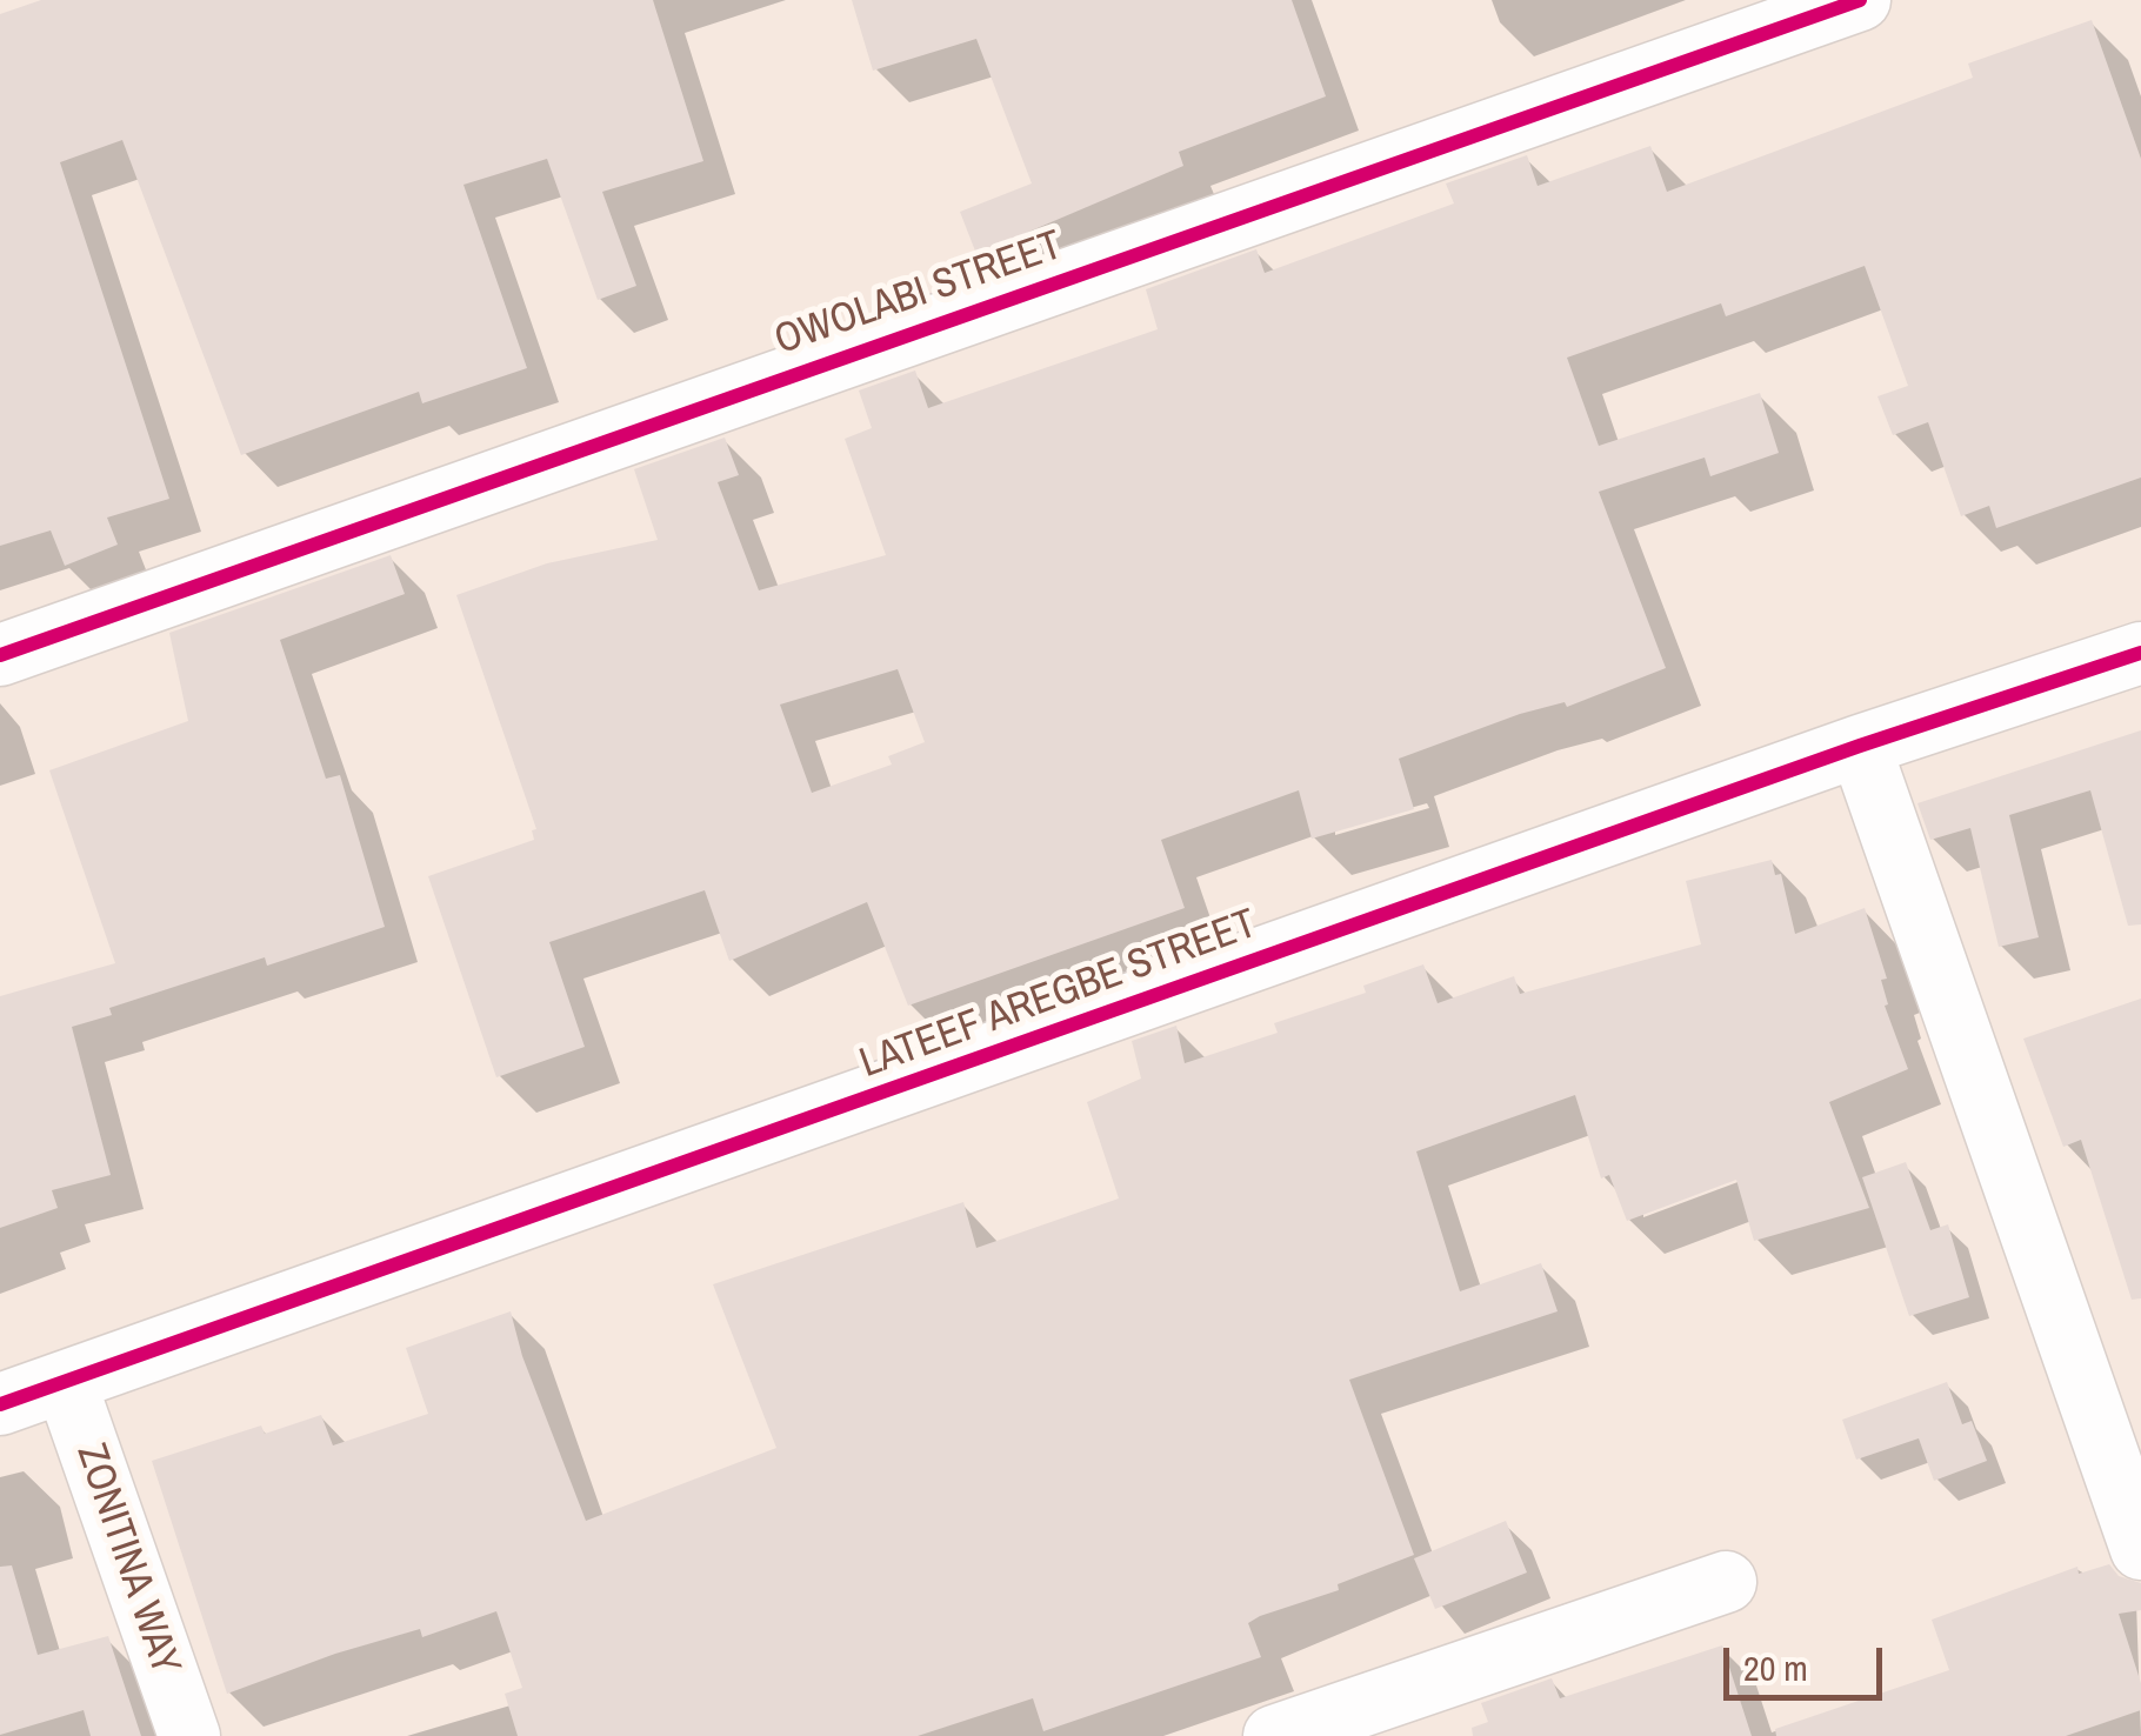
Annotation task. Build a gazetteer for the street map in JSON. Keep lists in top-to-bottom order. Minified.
{"streets":{"street":["OWOLABI STREET","LATEEF AREGBE STREET","ZONITINA WAY"]},"crossings":[["LATEEF AREGBE STREET","ZONITINA WAY"]],"scale_bar":"20 m"}
